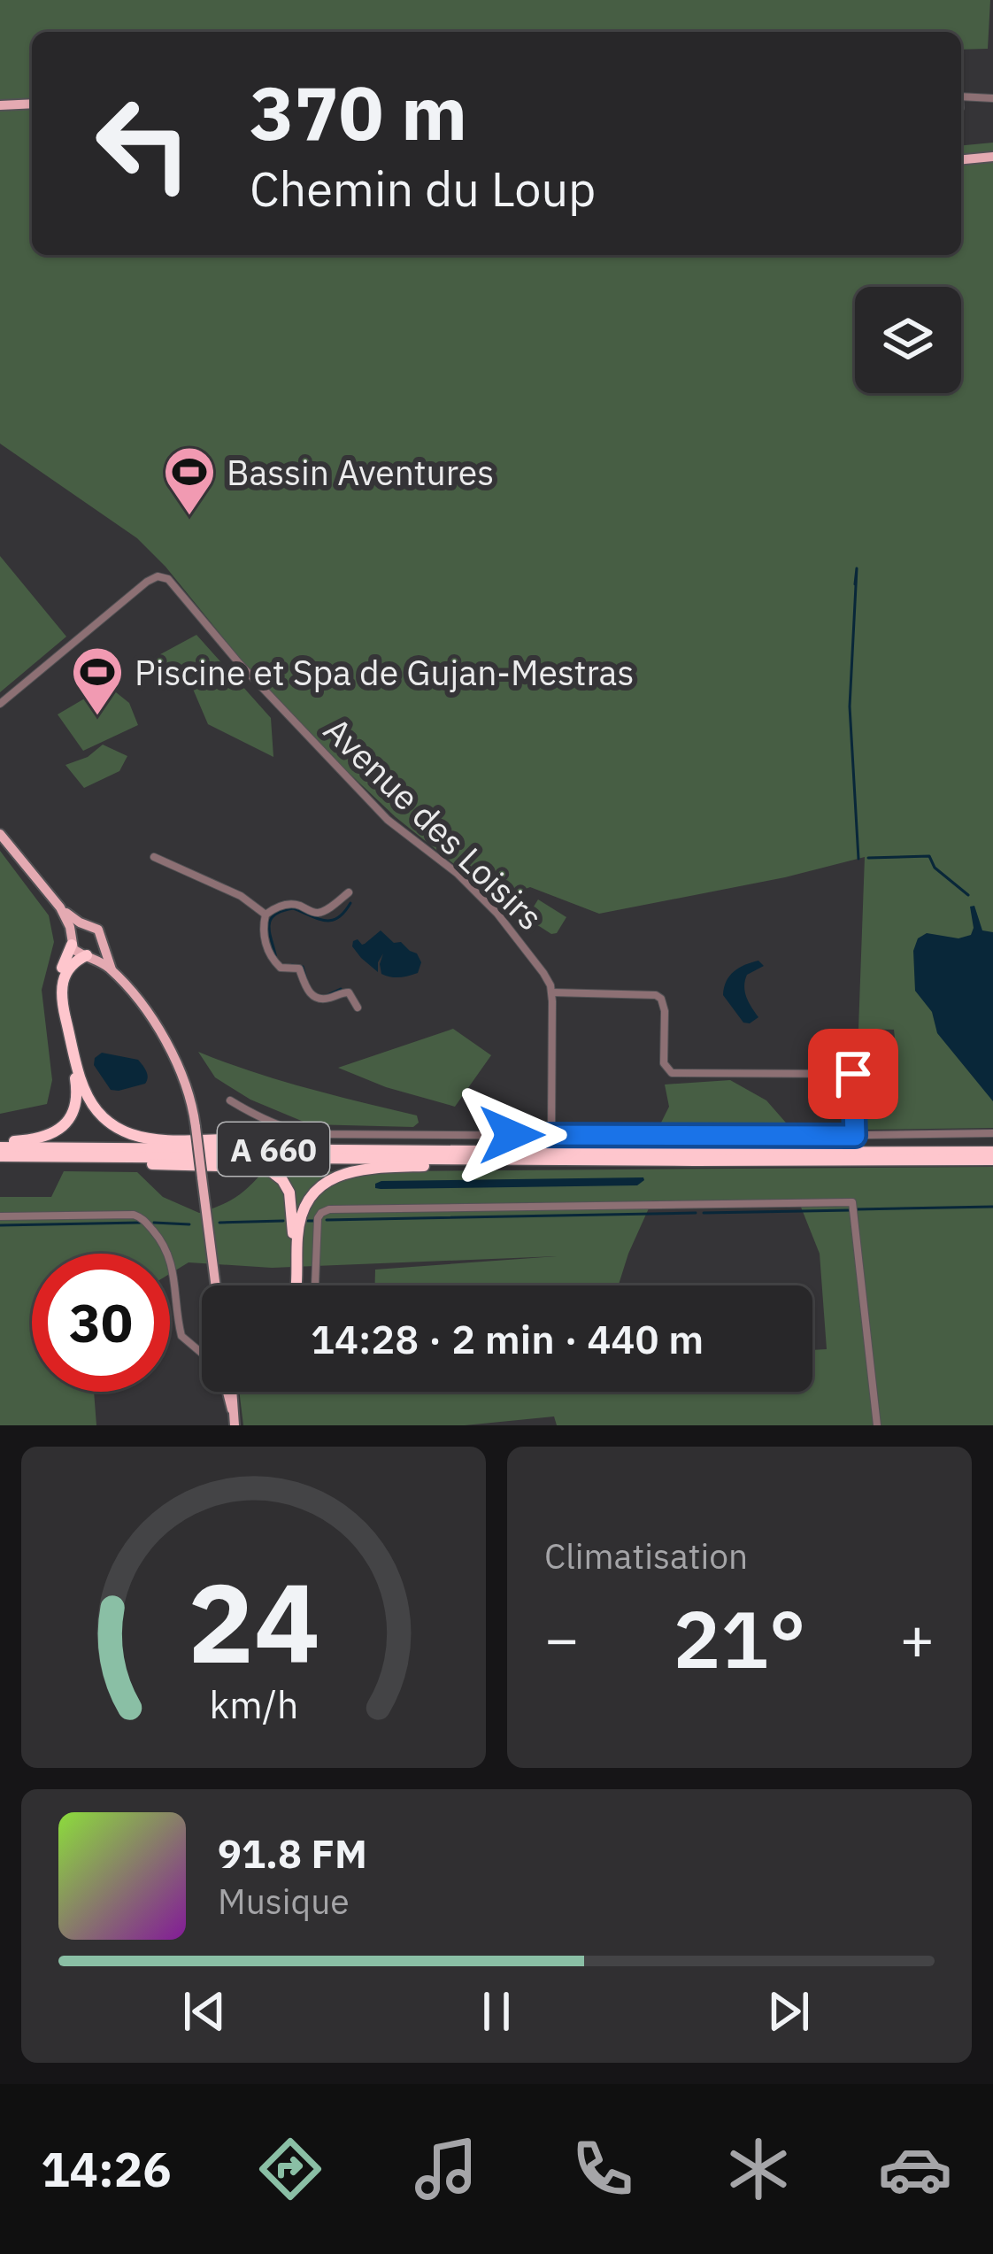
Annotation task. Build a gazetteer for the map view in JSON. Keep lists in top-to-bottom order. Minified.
{"streets":{"highway":["A 660"],"street":["Avenue des Loisirs"]},"places":{"sports":["Bassin Aventures","Piscine et Spa de Gujan-Mestras"]},"page":{"turn":["370 m","Chemin du Loup"],"limit":"30","trip":"14:28 · 2 min · 440 m","tile":"Climatisation","heat":["−","21°","+"],"song":["91.8 FM","Musique"],"tabs":"14:26","gauge":["24","km/h"]}}
